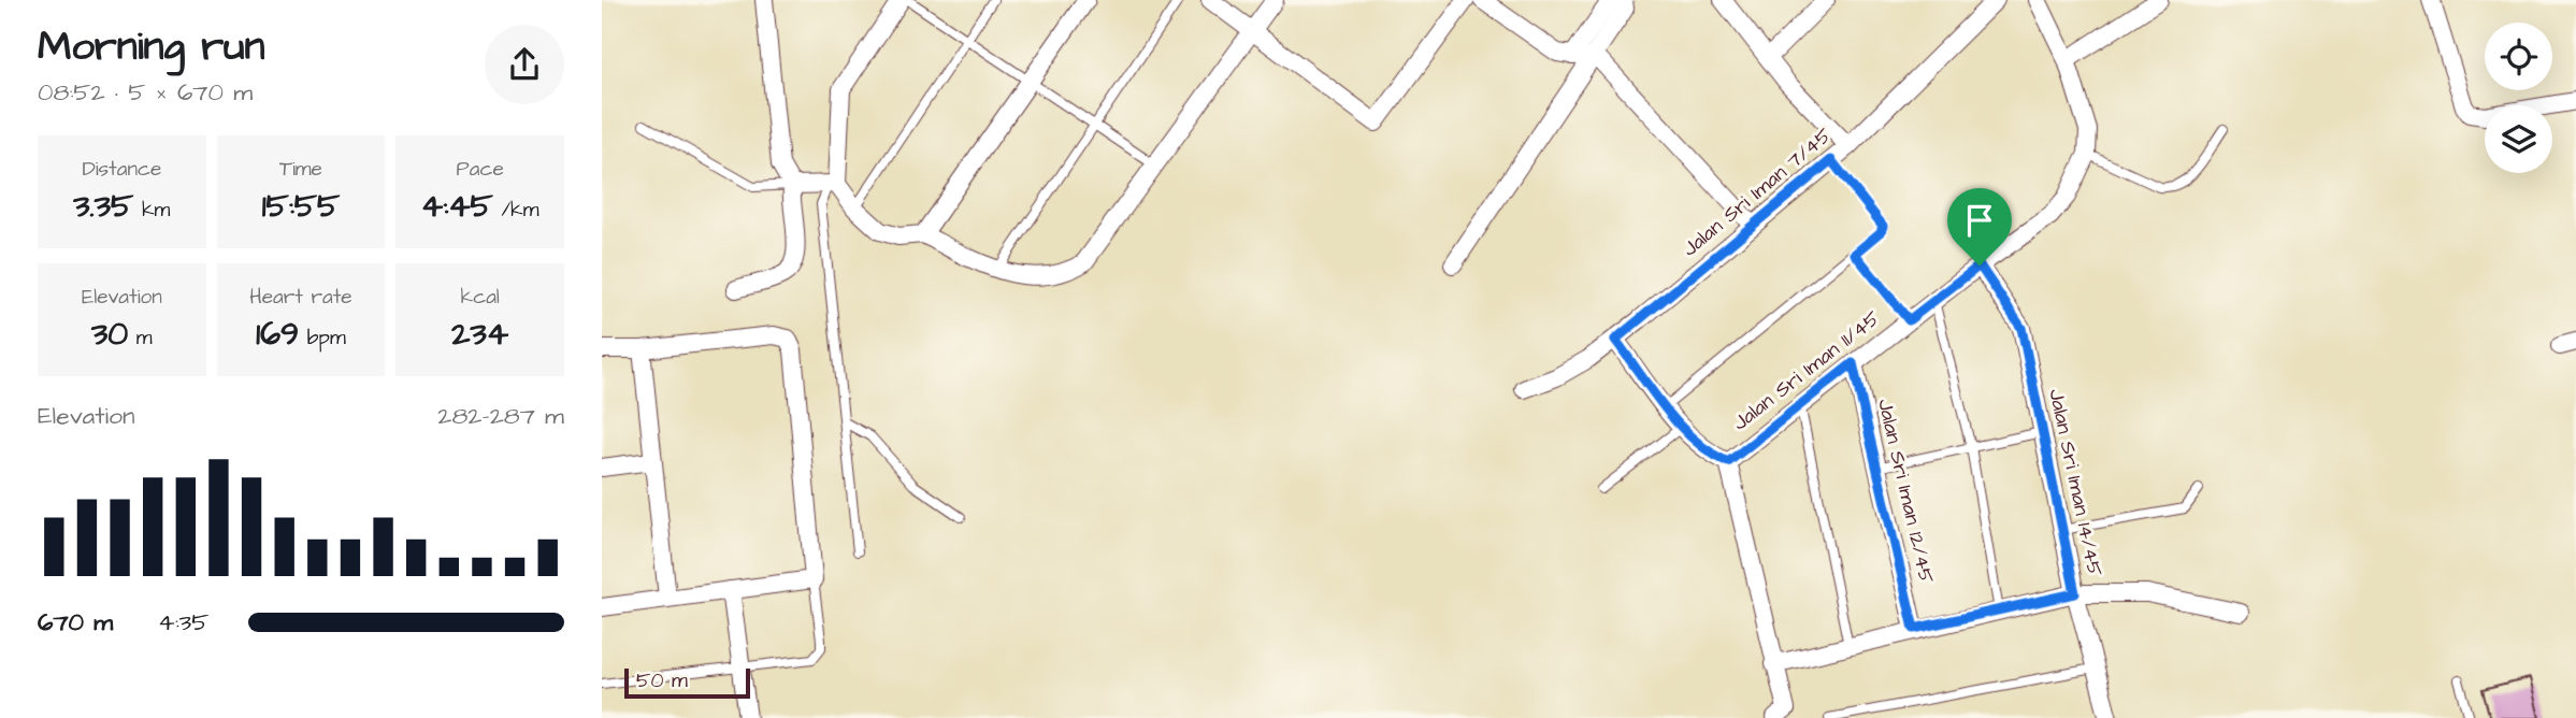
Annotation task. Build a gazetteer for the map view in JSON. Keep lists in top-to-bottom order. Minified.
{"streets":{"street":["Jalan Sri Iman 7/45","Jalan Sri Iman 11/45","Jalan Sri Iman 14/45","Jalan Sri Iman 12/45"]},"crossings":[["Jalan Sri Iman 11/45","Jalan Sri Iman 14/45"],["Jalan Sri Iman 11/45","Jalan Sri Iman 12/45"]],"scale_bar":"50 m","page":{"heading":["Morning run","08:52 · 5 × 670 m"],"stats":[["Distance","3.35 km"],["Time","15:55"],["Pace","4:45 /km"],["Elevation","30 m"],["Heart rate","169 bpm"],["kcal","234"]],"chart":["Elevation","282–287 m"],"list":[{"name":"670 m","note":"4:35"}],"scale":"50 m"}}
